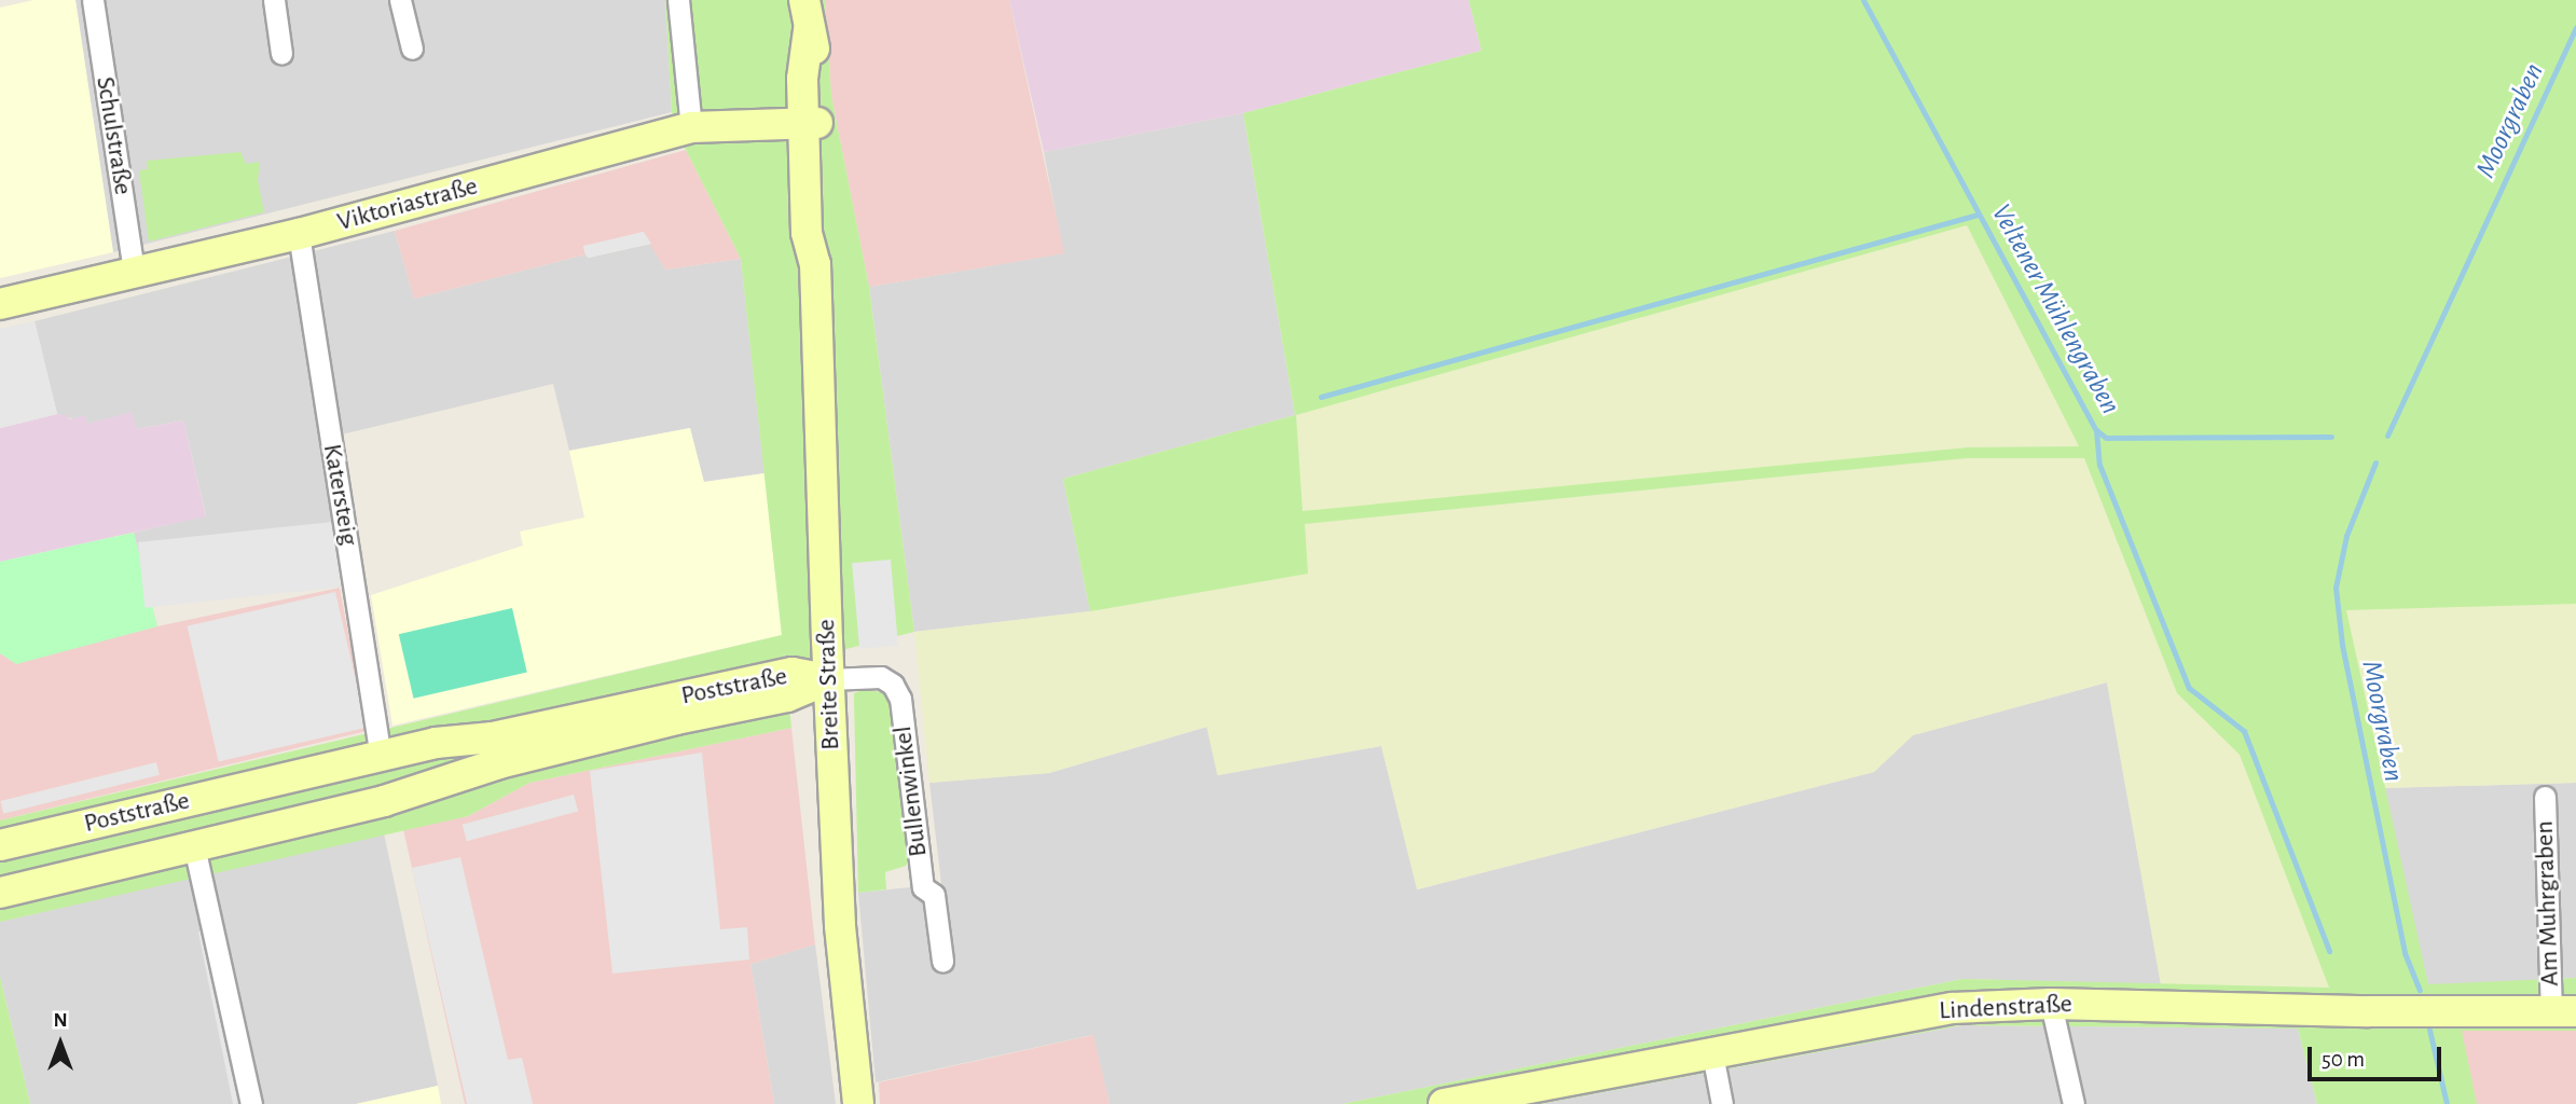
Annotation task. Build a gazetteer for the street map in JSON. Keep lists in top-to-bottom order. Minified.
{"streets":{"street":["Schulstraße","Viktoriastraße","Katersteig","Breite Straße","Poststraße","Bullenwinkel","Am Muhrgraben","Lindenstraße"]},"crossings":[["Schulstraße","Viktoriastraße"],["Viktoriastraße","Katersteig"],["Viktoriastraße","Breite Straße"],["Katersteig","Poststraße"],["Breite Straße","Poststraße"],["Breite Straße","Bullenwinkel"],["Poststraße","Bullenwinkel"],["Am Muhrgraben","Lindenstraße"]],"water":["Moorgraben","Veltener Mühlengraben"],"scale_bar":"50 m","north":"top"}
